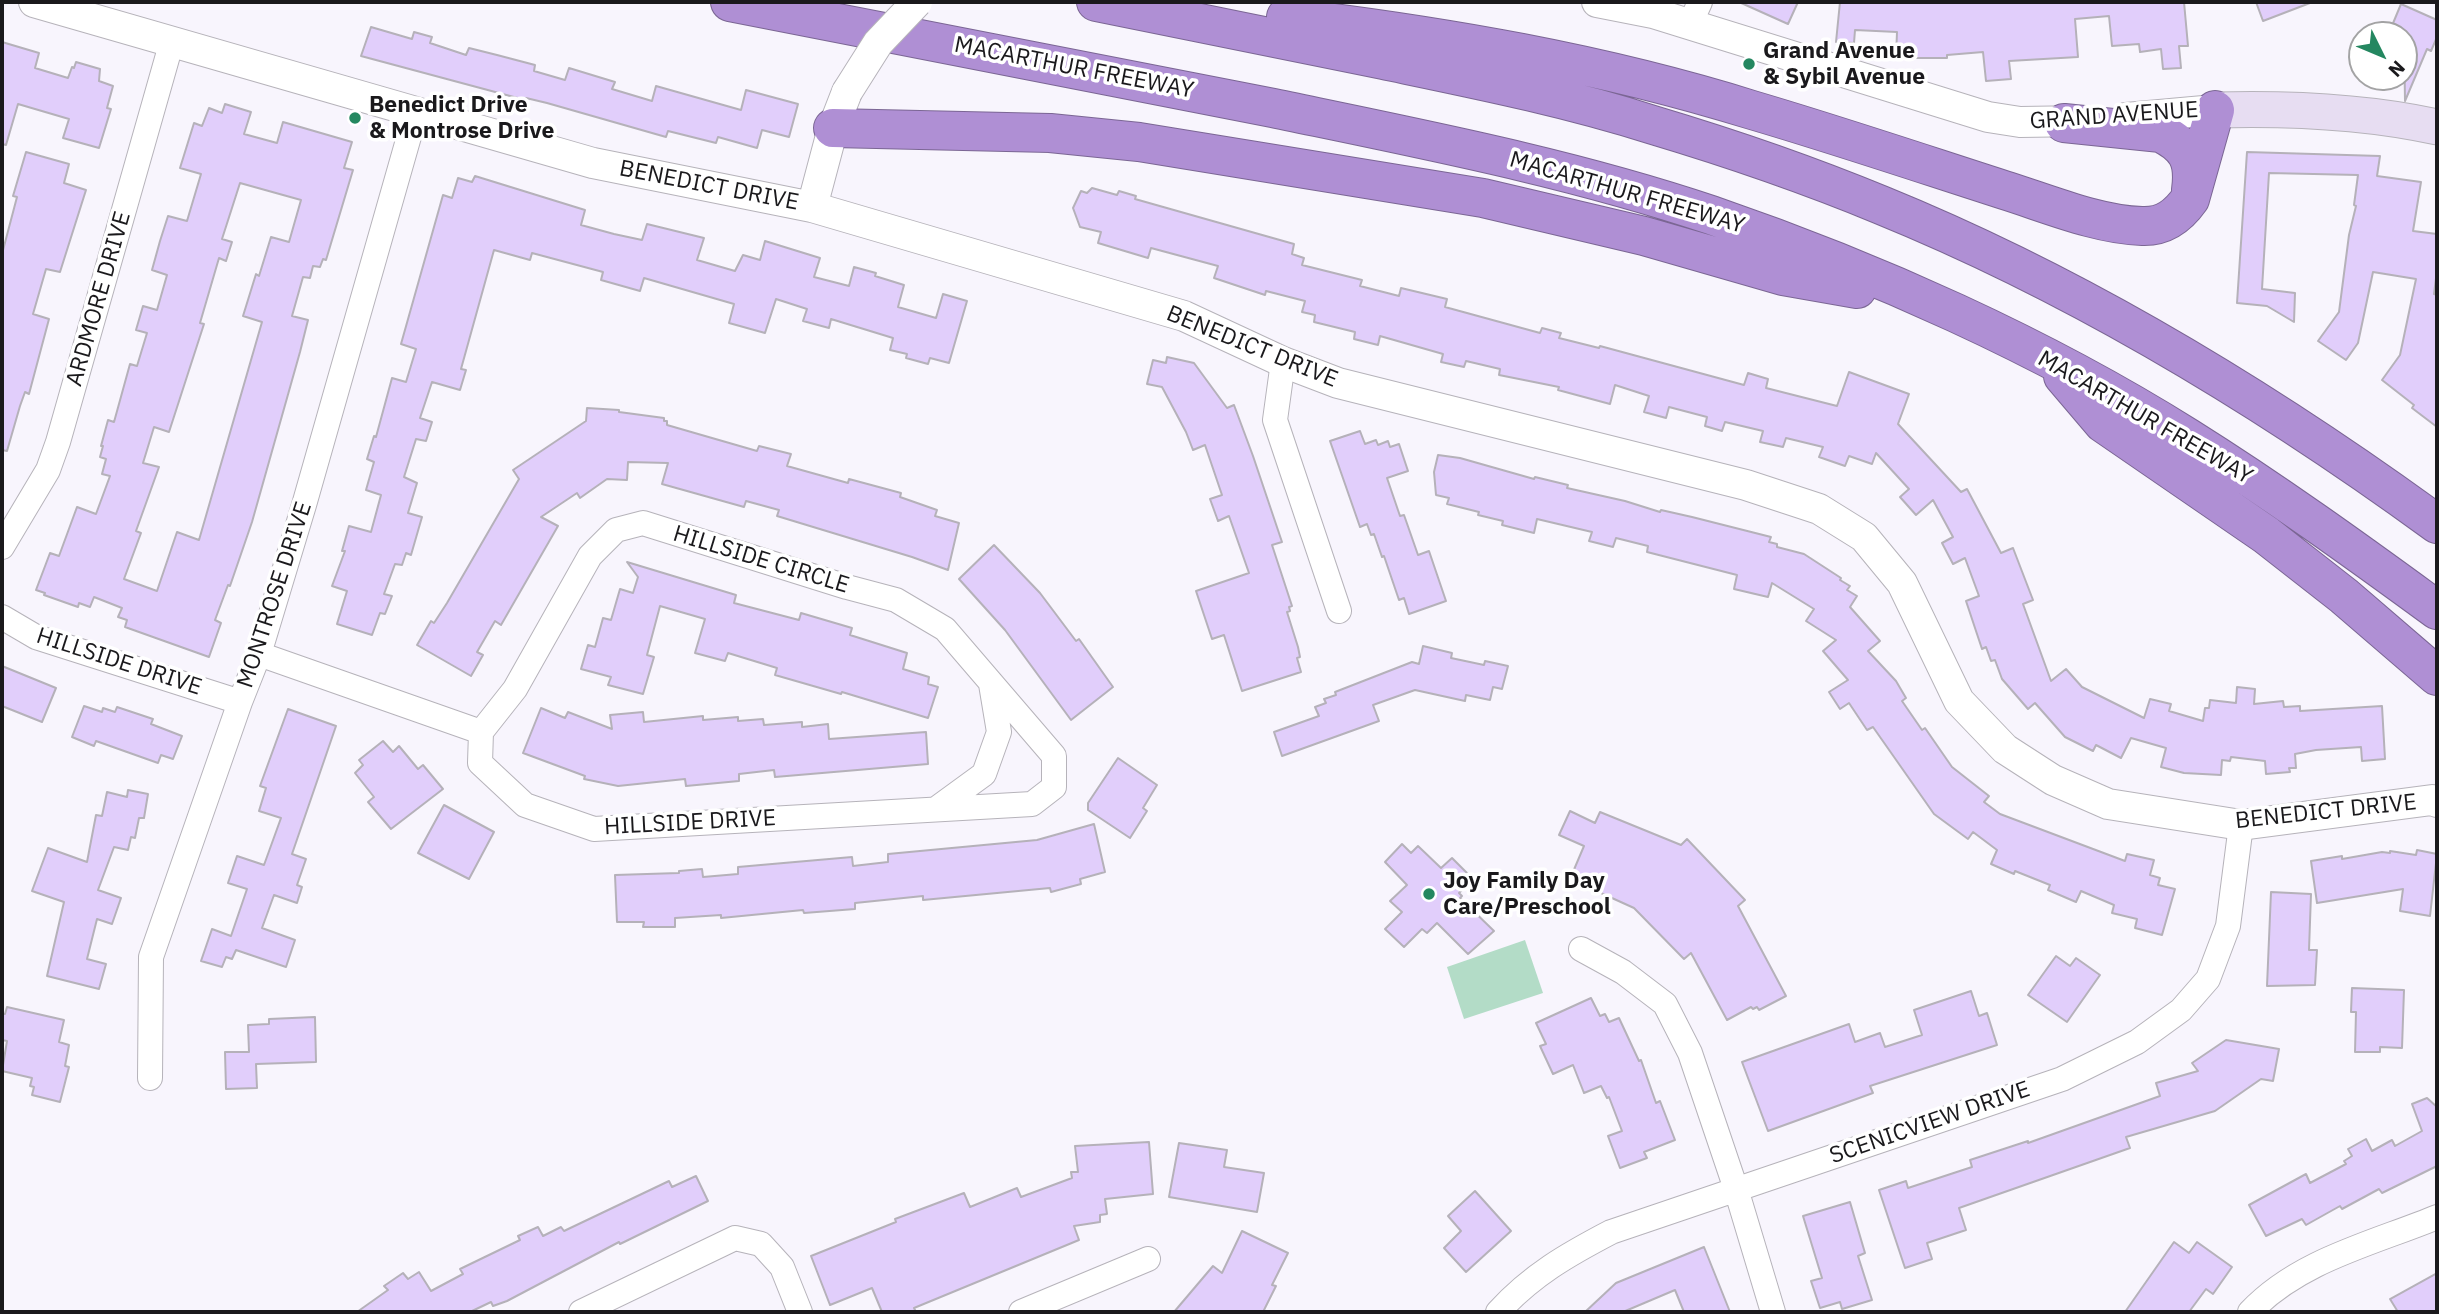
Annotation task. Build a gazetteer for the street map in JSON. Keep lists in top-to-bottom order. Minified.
{"streets":{"highway":["MACARTHUR FREEWAY"],"main road":["GRAND AVENUE"],"street":["BENEDICT DRIVE","ARDMORE DRIVE","HILLSIDE CIRCLE","MONTROSE DRIVE","HILLSIDE DRIVE","SCENICVIEW DRIVE"]},"crossings":[["BENEDICT DRIVE","ARDMORE DRIVE"],["BENEDICT DRIVE","MONTROSE DRIVE"],["BENEDICT DRIVE","SCENICVIEW DRIVE"],["HILLSIDE CIRCLE","HILLSIDE DRIVE"],["MONTROSE DRIVE","HILLSIDE DRIVE"]],"places":["Grand Avenue & Sybil Avenue","Benedict Drive & Montrose Drive","Joy Family Day Care/Preschool"],"north":"bottom right"}
